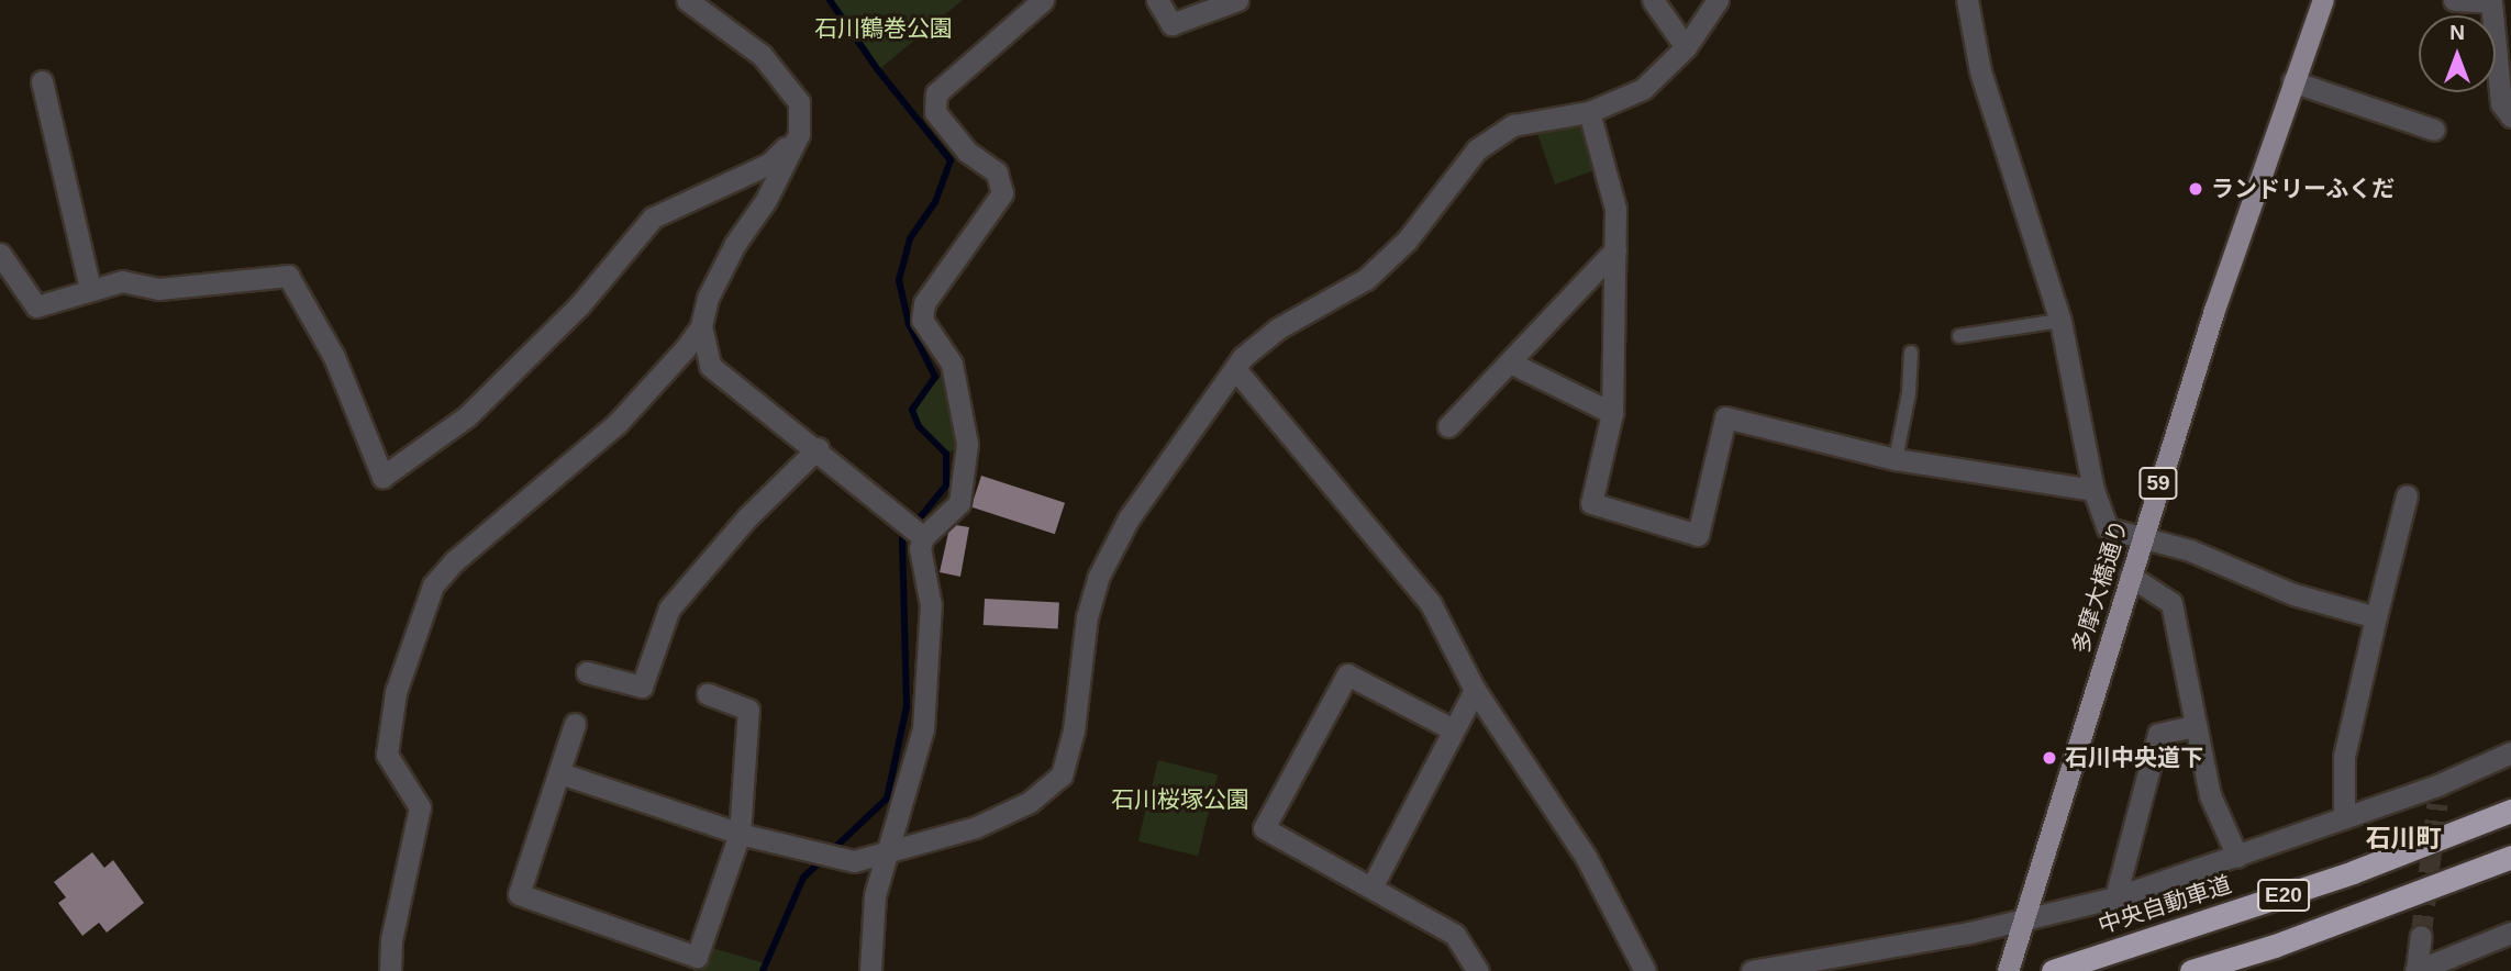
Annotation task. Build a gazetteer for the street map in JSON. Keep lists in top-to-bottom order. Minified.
{"streets":{"highway":["E20","中央自動車道"],"main road":["59","多摩大橋通り"]},"districts":["石川町"],"parks":["石川鶴巻公園","石川桜塚公園"],"places":["ランドリーふくだ","石川中央道下"],"north":"top"}
